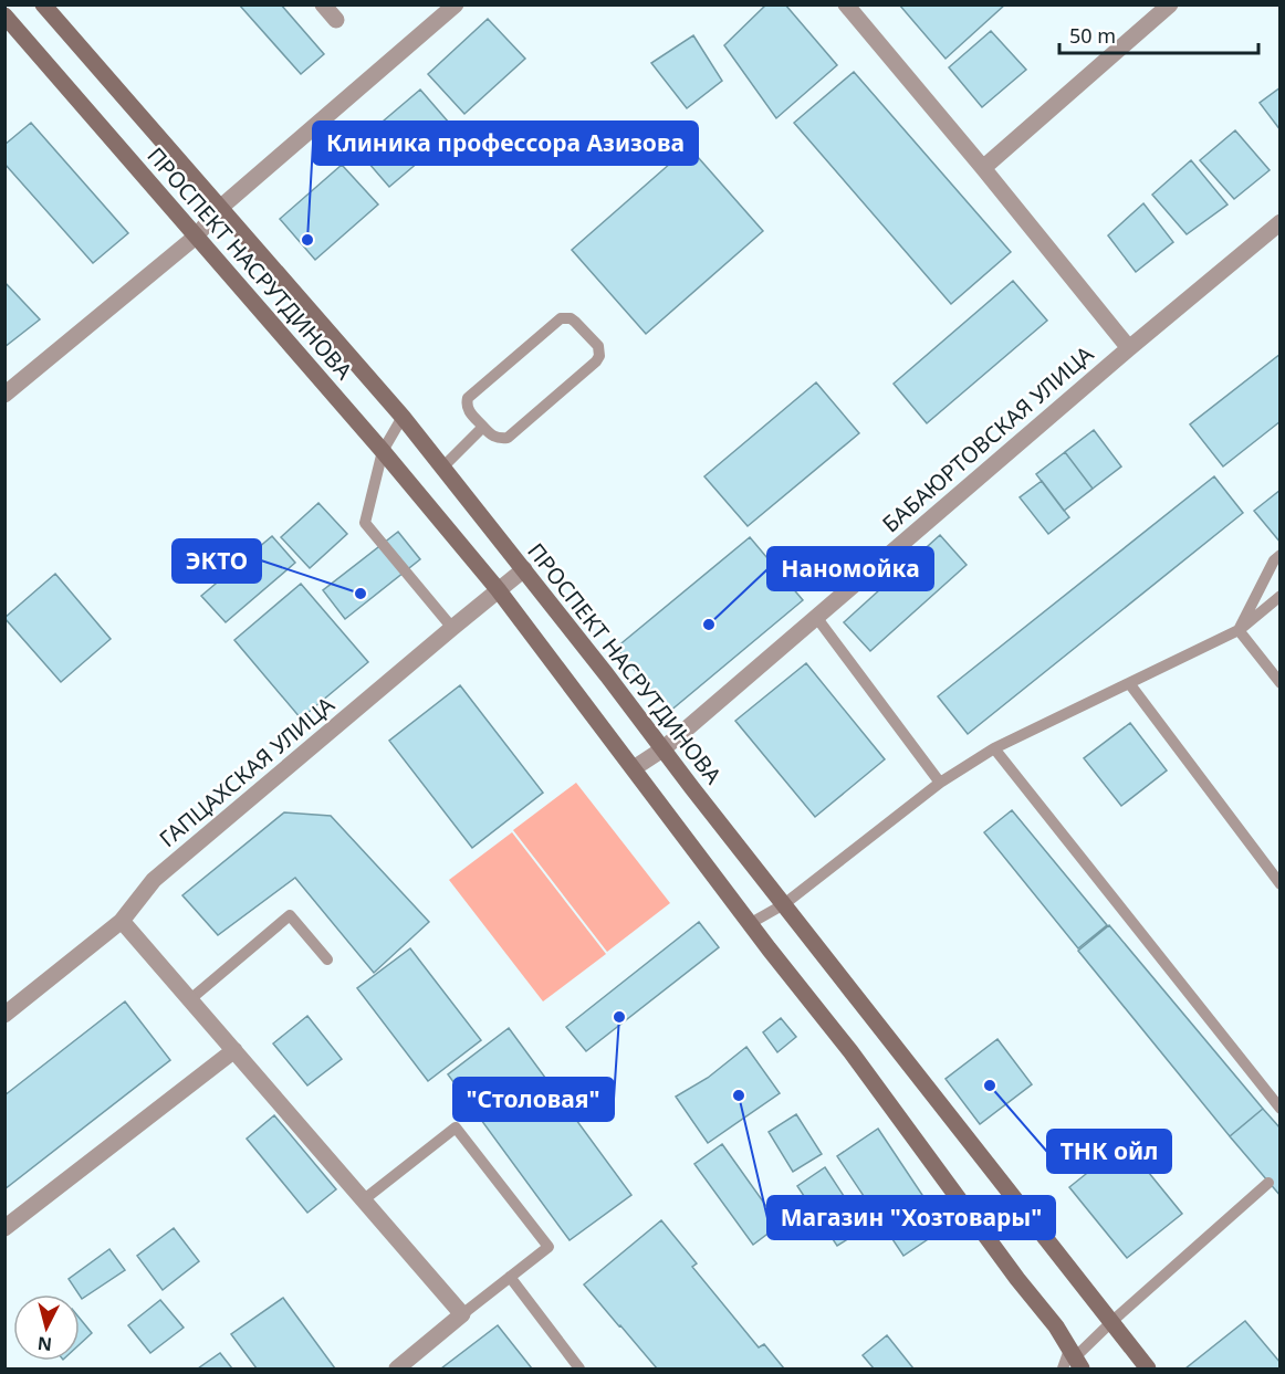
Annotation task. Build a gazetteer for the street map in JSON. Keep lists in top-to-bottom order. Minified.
{"streets":{"main road":["ПРОСПЕКТ НАСРУТДИНОВА"],"street":["БАБАЮРТОВСКАЯ УЛИЦА","ГАПЦАХСКАЯ УЛИЦА"]},"crossings":[["ПРОСПЕКТ НАСРУТДИНОВА","БАБАЮРТОВСКАЯ УЛИЦА"],["ПРОСПЕКТ НАСРУТДИНОВА","ГАПЦАХСКАЯ УЛИЦА"]],"places":["Клиника профессора Азизова","ЭКТО","Наномойка","\"Столовая\"","ТНК ойл","Магазин \"Хозтовары\""],"scale_bar":"50 m","north":"bottom"}
